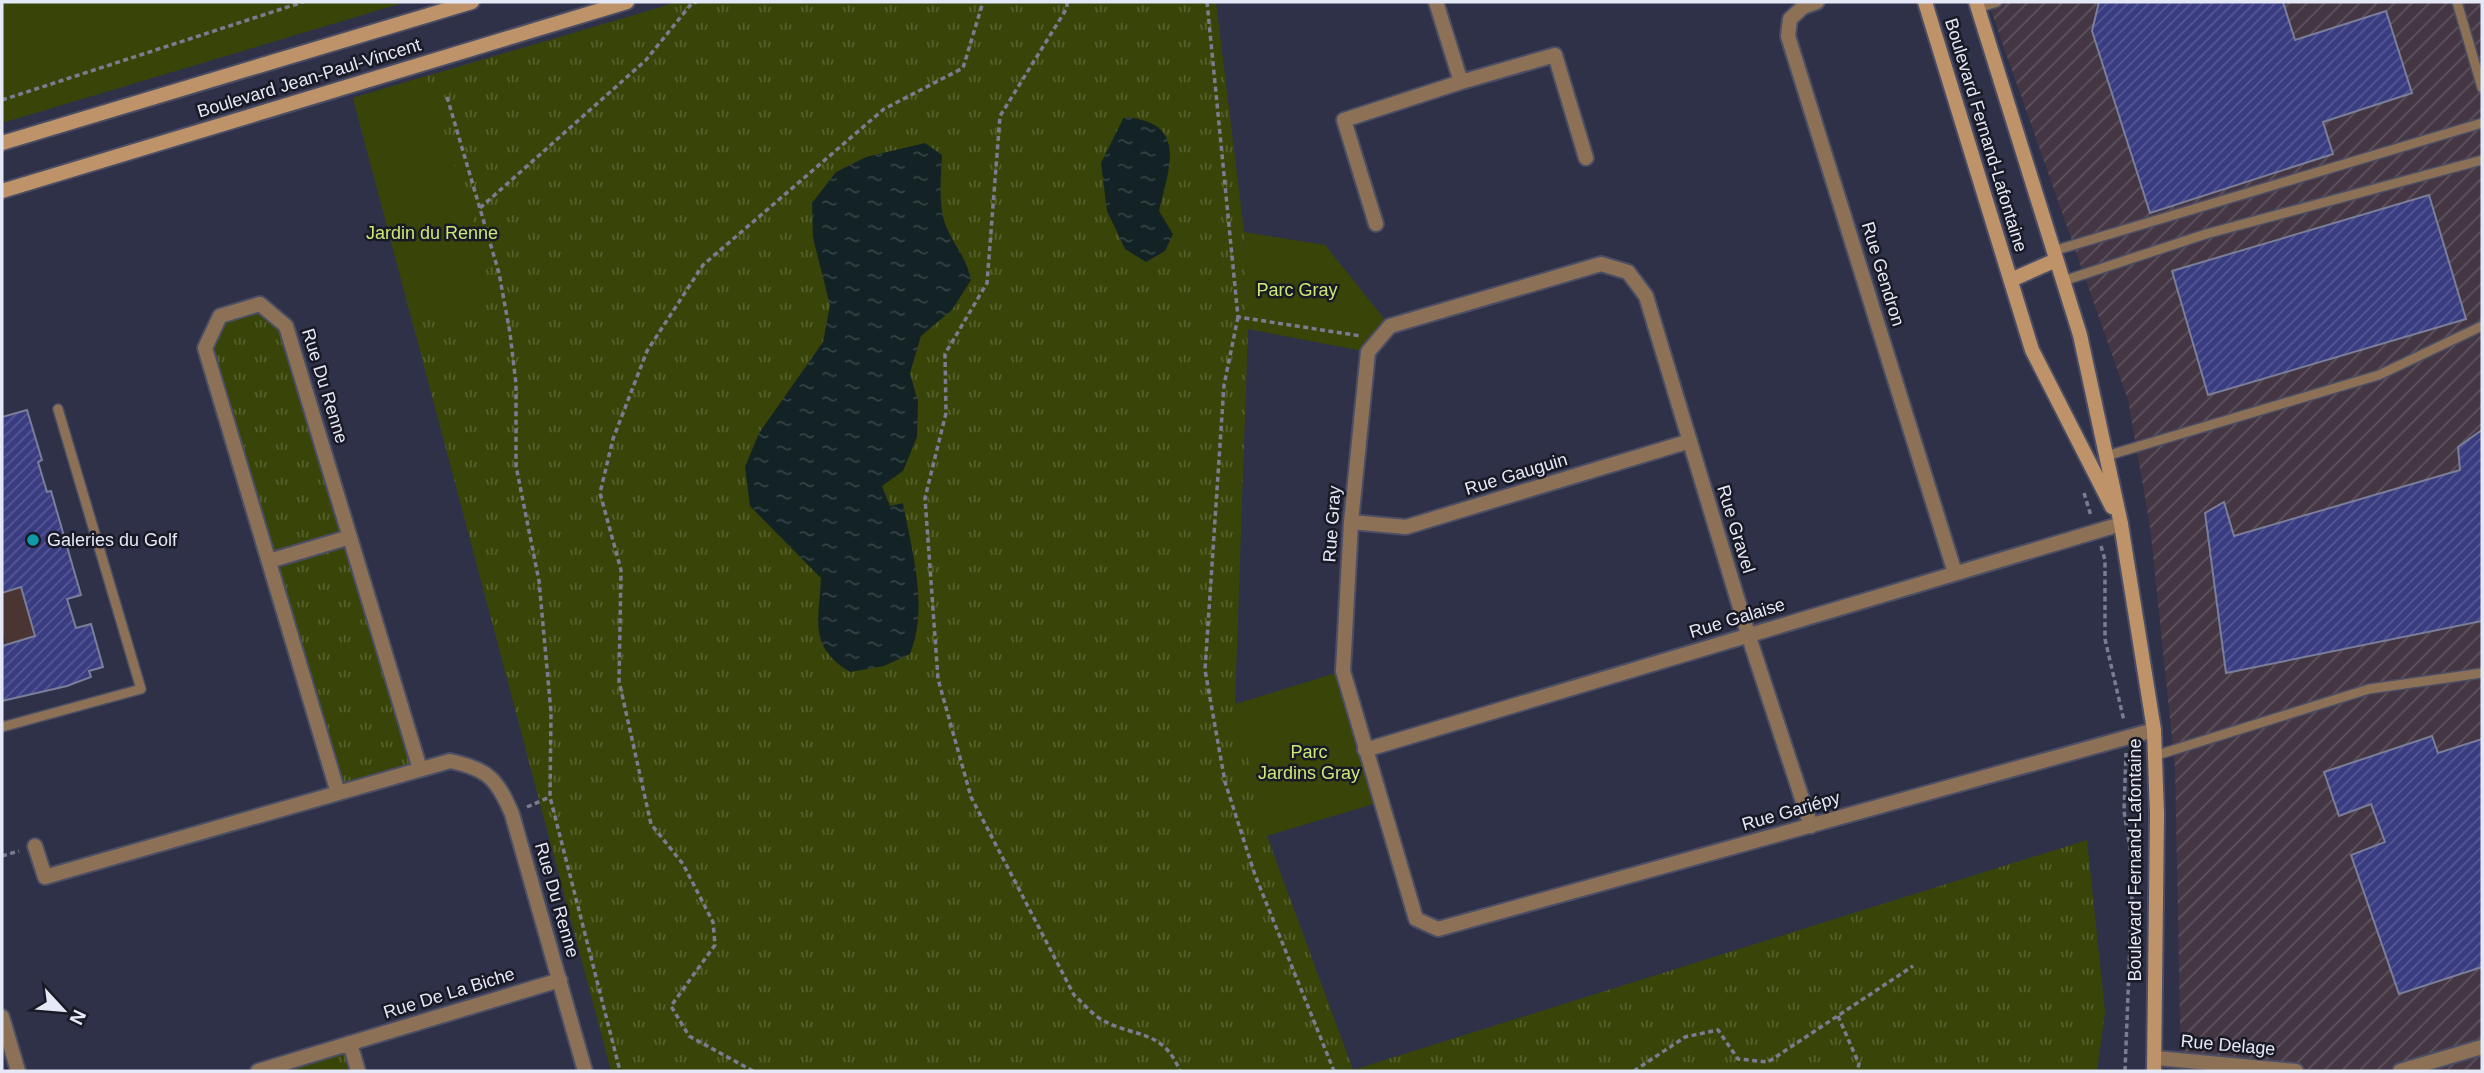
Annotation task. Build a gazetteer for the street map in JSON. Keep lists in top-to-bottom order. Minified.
{"streets":{"street":["Boulevard Jean-Paul-Vincent","Boulevard Fernand-Lafontaine","Rue Gendron","Rue Du Renne","Rue Gauguin","Rue Gray","Rue Gravel","Rue Galaise","Rue Gariépy","Rue De La Biche","Rue Delage"]},"crossings":[["Boulevard Fernand-Lafontaine","Rue Galaise"],["Boulevard Fernand-Lafontaine","Rue Gariépy"],["Boulevard Fernand-Lafontaine","Rue Delage"],["Rue Gendron","Rue Galaise"],["Rue Du Renne","Rue De La Biche"],["Rue Gauguin","Rue Gray"],["Rue Gauguin","Rue Gravel"],["Rue Gray","Rue Gravel"],["Rue Gray","Rue Galaise"],["Rue Gray","Rue Gariépy"],["Rue Gravel","Rue Galaise"],["Rue Gravel","Rue Gariépy"]],"parks":["Jardin du Renne","Parc Gray","Parc Jardins Gray"],"places":["Galeries du Golf"],"north":"bottom right"}
